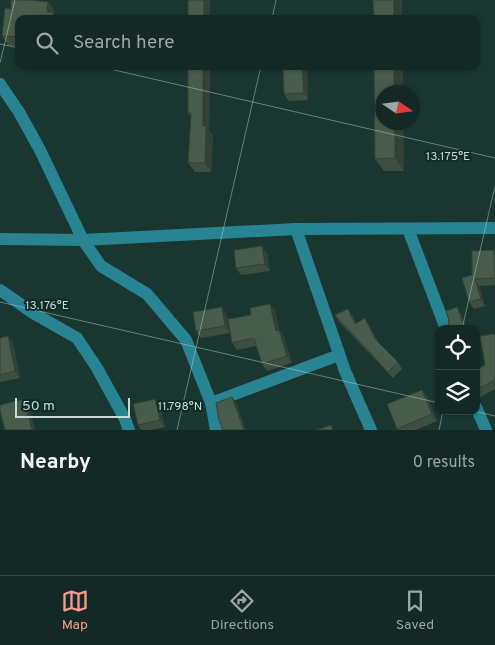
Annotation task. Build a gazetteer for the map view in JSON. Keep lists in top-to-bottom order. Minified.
{"scale_bar":"50 m","north":"right","page":{"search":"Search here","scale":"50 m","heading":["Nearby","0 results"],"nav":["Map","Directions","Saved"]},"coordinates":["13.175°E","13.176°E","11.798°N"]}
